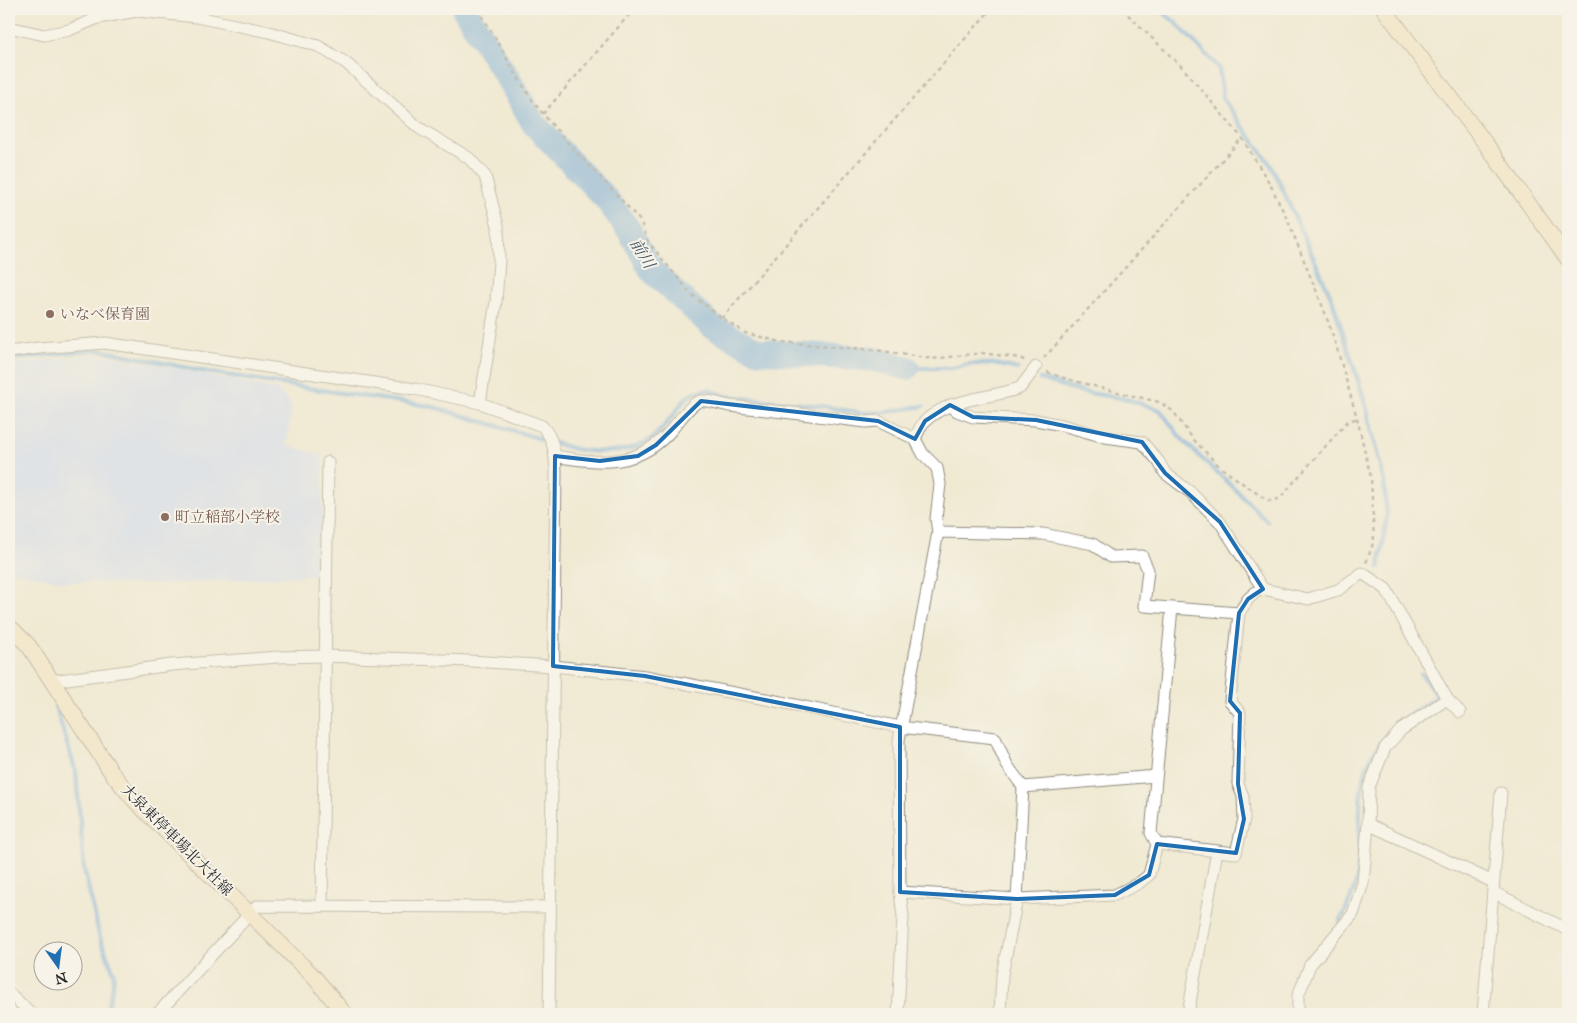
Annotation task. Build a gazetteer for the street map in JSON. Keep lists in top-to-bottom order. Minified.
{"streets":{"main road":["大泉東停車場北大社線"]},"water":["前川"],"places":["いなべ保育園","町立稲部小学校"],"north":"bottom"}
